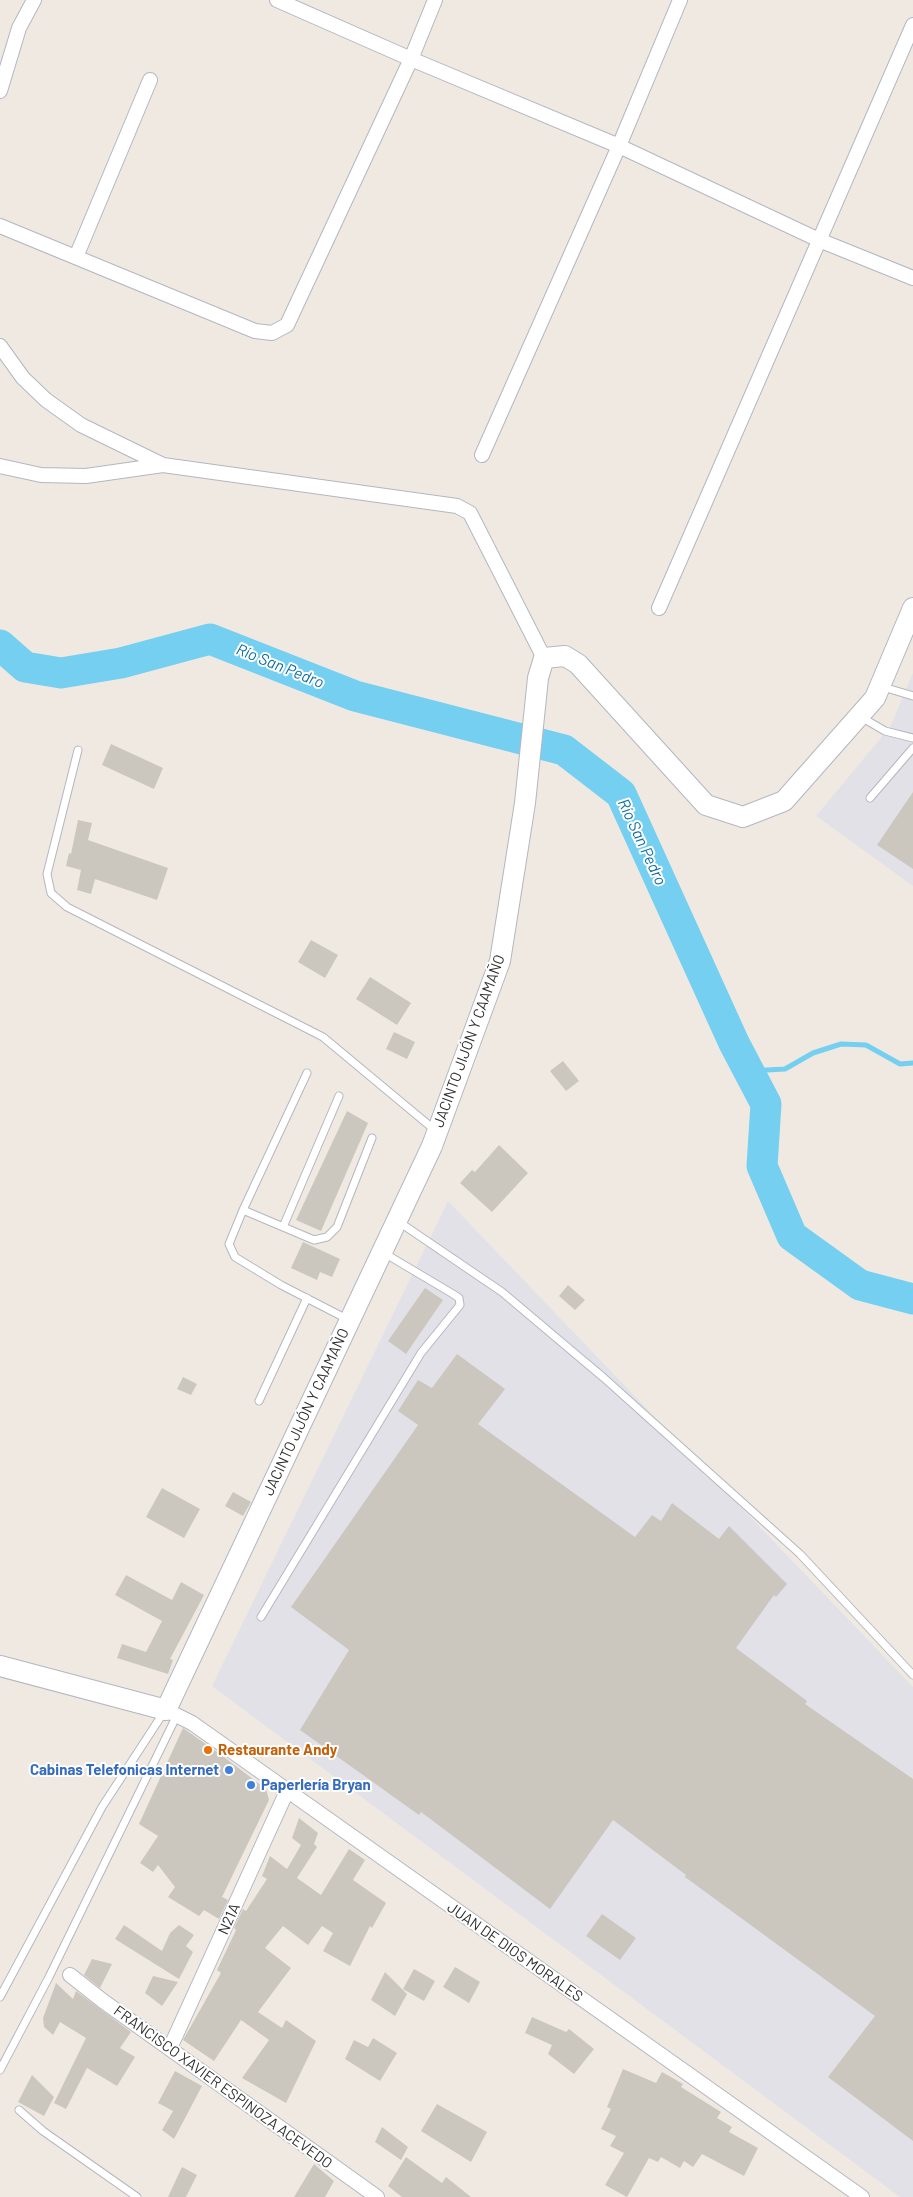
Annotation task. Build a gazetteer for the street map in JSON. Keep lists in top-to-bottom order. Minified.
{"streets":{"street":["JACINTO JIJÓN Y CAAMAÑO","N21A","JUAN DE DIOS MORALES","FRANCISCO XAVIER ESPINOZA ACEVEDO"]},"crossings":[["JACINTO JIJÓN Y CAAMAÑO","JUAN DE DIOS MORALES"],["N21A","JUAN DE DIOS MORALES"],["N21A","FRANCISCO XAVIER ESPINOZA ACEVEDO"]],"water":["Río San Pedro"],"places":["Restaurante Andy","Cabinas Telefonicas Internet","Paperlería Bryan"]}
